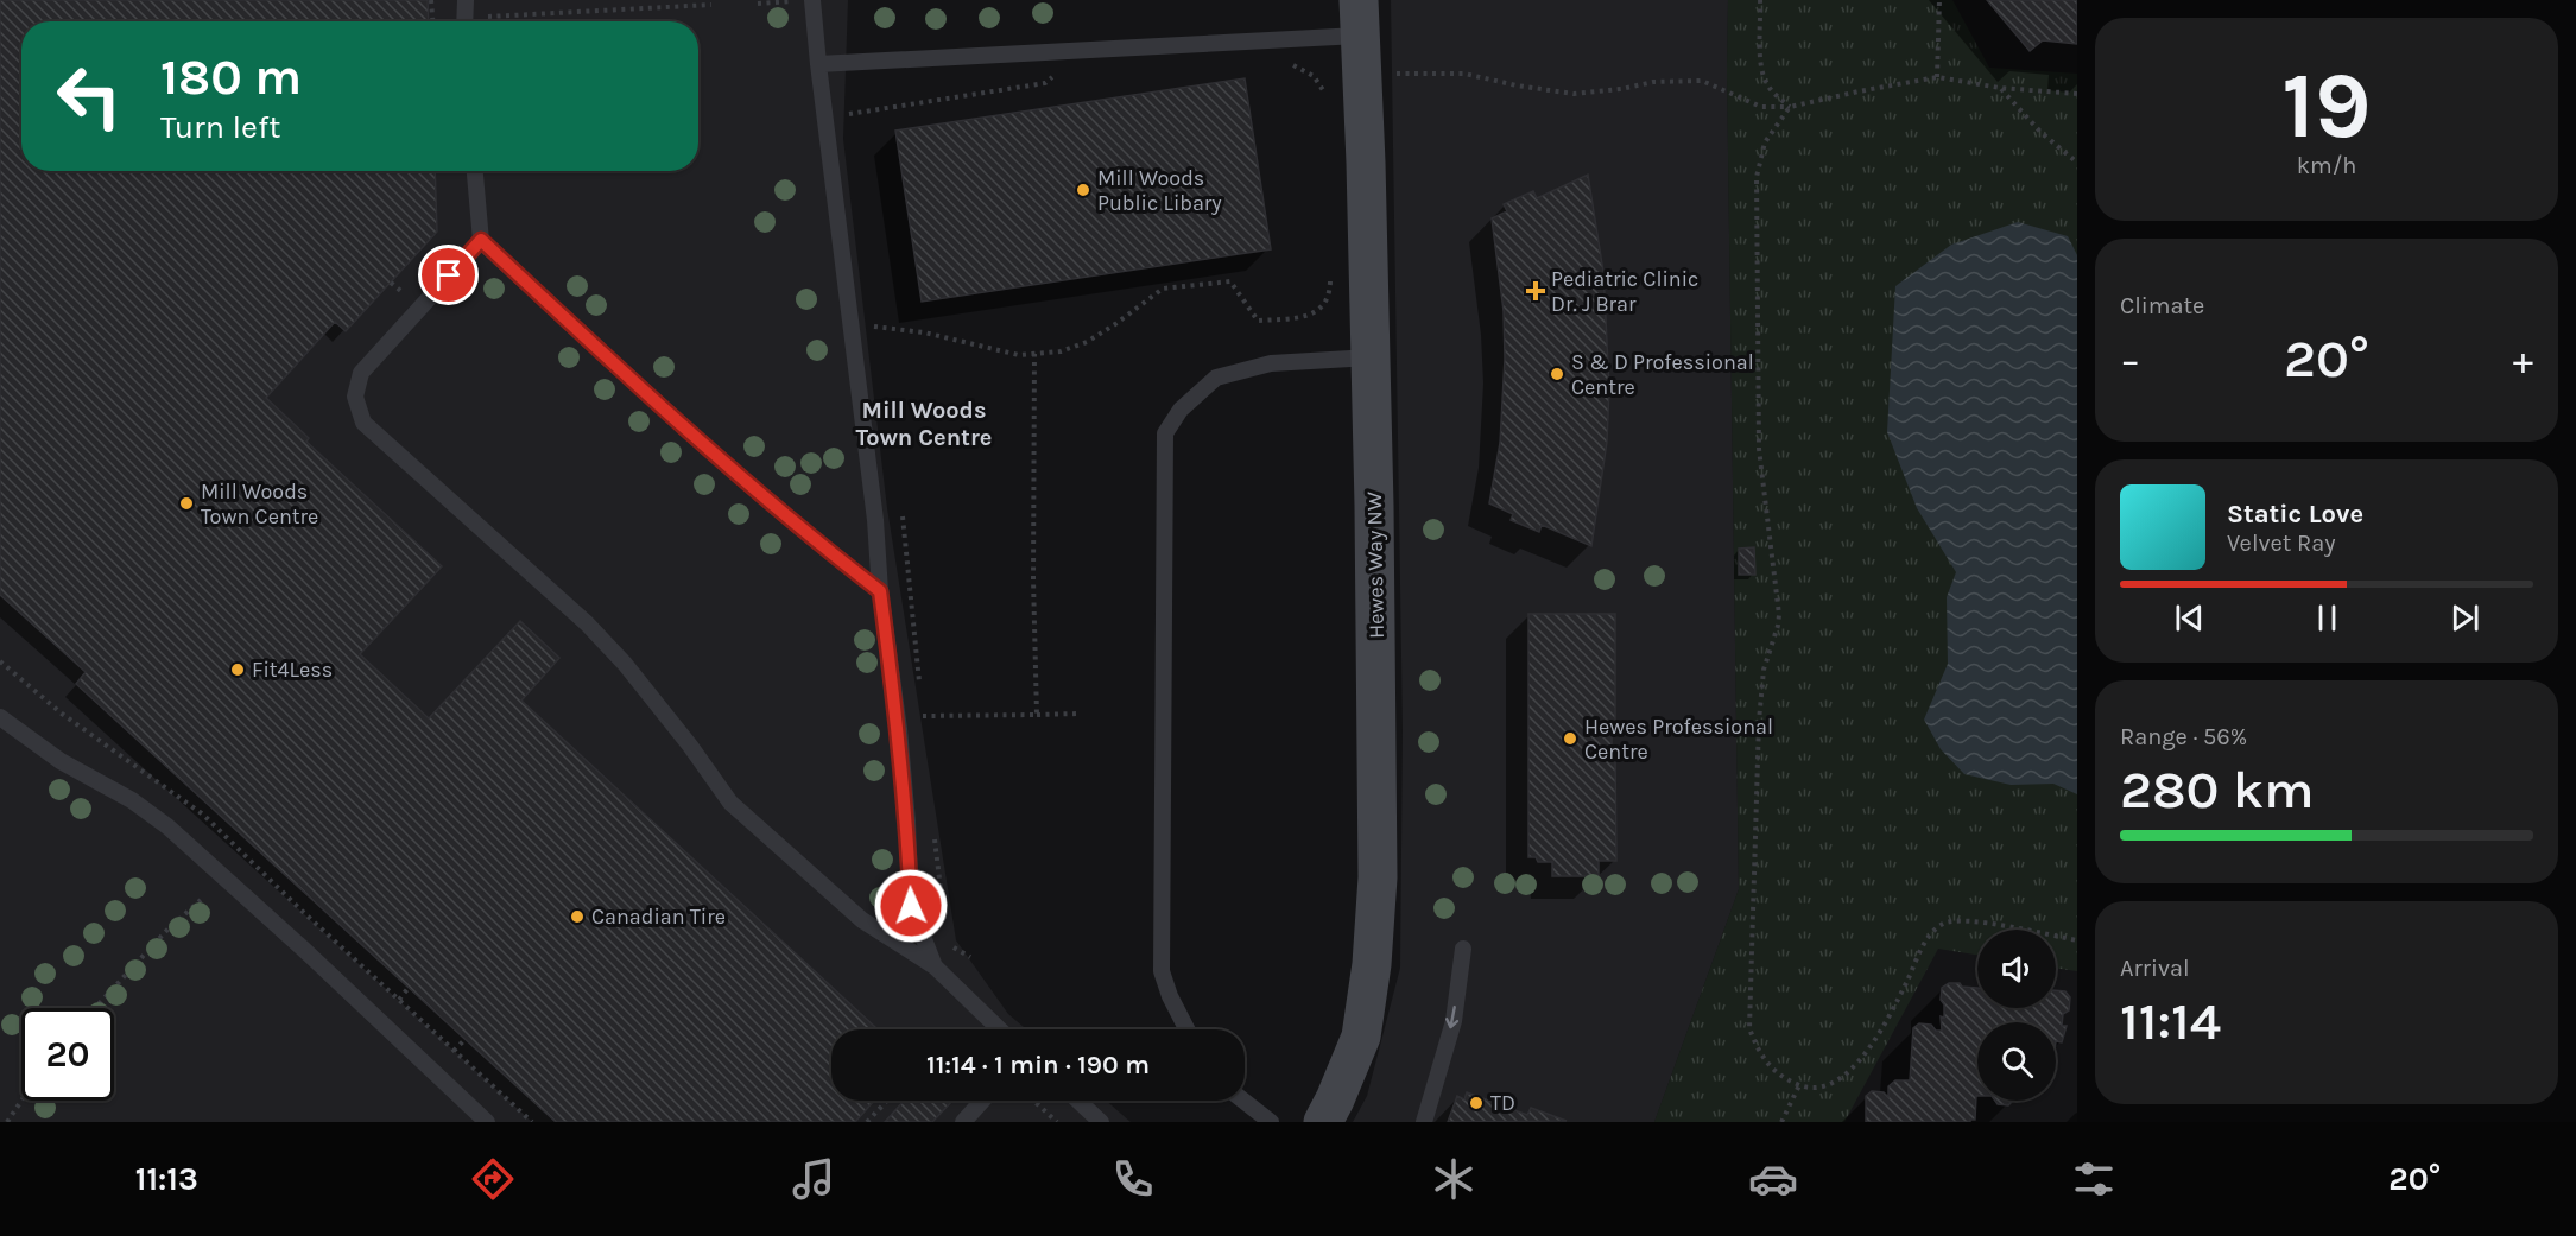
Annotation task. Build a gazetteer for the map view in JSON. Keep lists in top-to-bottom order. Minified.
{"streets":{"street":["Hewes Way NW"]},"districts":["Mill Woods Town Centre"],"places":{"other":["Mill Woods Public Libary","S & D Professional Centre","Mill Woods Town Centre","Fit4Less","Hewes Professional Centre","Canadian Tire","TD"],"health":["Pediatric Clinic Dr. J Brar"]},"page":{"tile":[["19","km/h"],"Climate",["Range · 56%","280 km"],["Arrival","11:14"]],"turn":["180 m","Turn left"],"heat":["−","20°","+"],"song":["Static Love","Velvet Ray"],"limit":"20","trip":"11:14 · 1 min · 190 m","tabs":["11:13","20°"]}}
